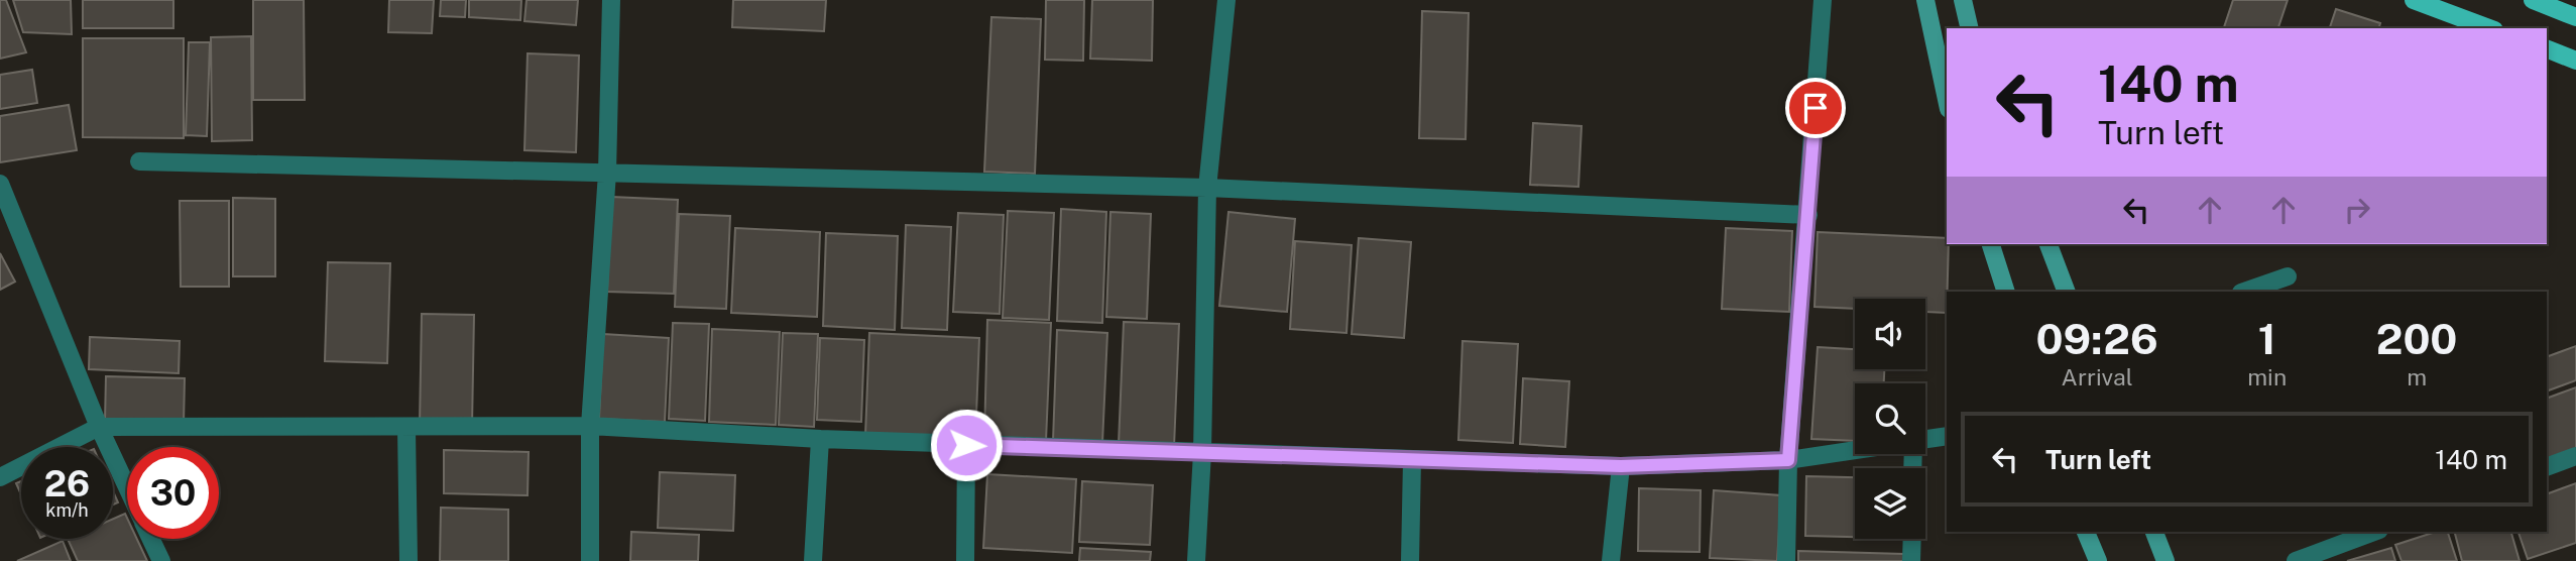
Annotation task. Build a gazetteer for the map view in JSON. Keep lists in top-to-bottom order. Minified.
{"page":{"turn":["140 m","Turn left"],"eta":["09:26","Arrival","1","min","200","m"],"list":[{"name":"Turn left","value":"140 m"}],"speed":"26 km/h","limit":"30"}}
